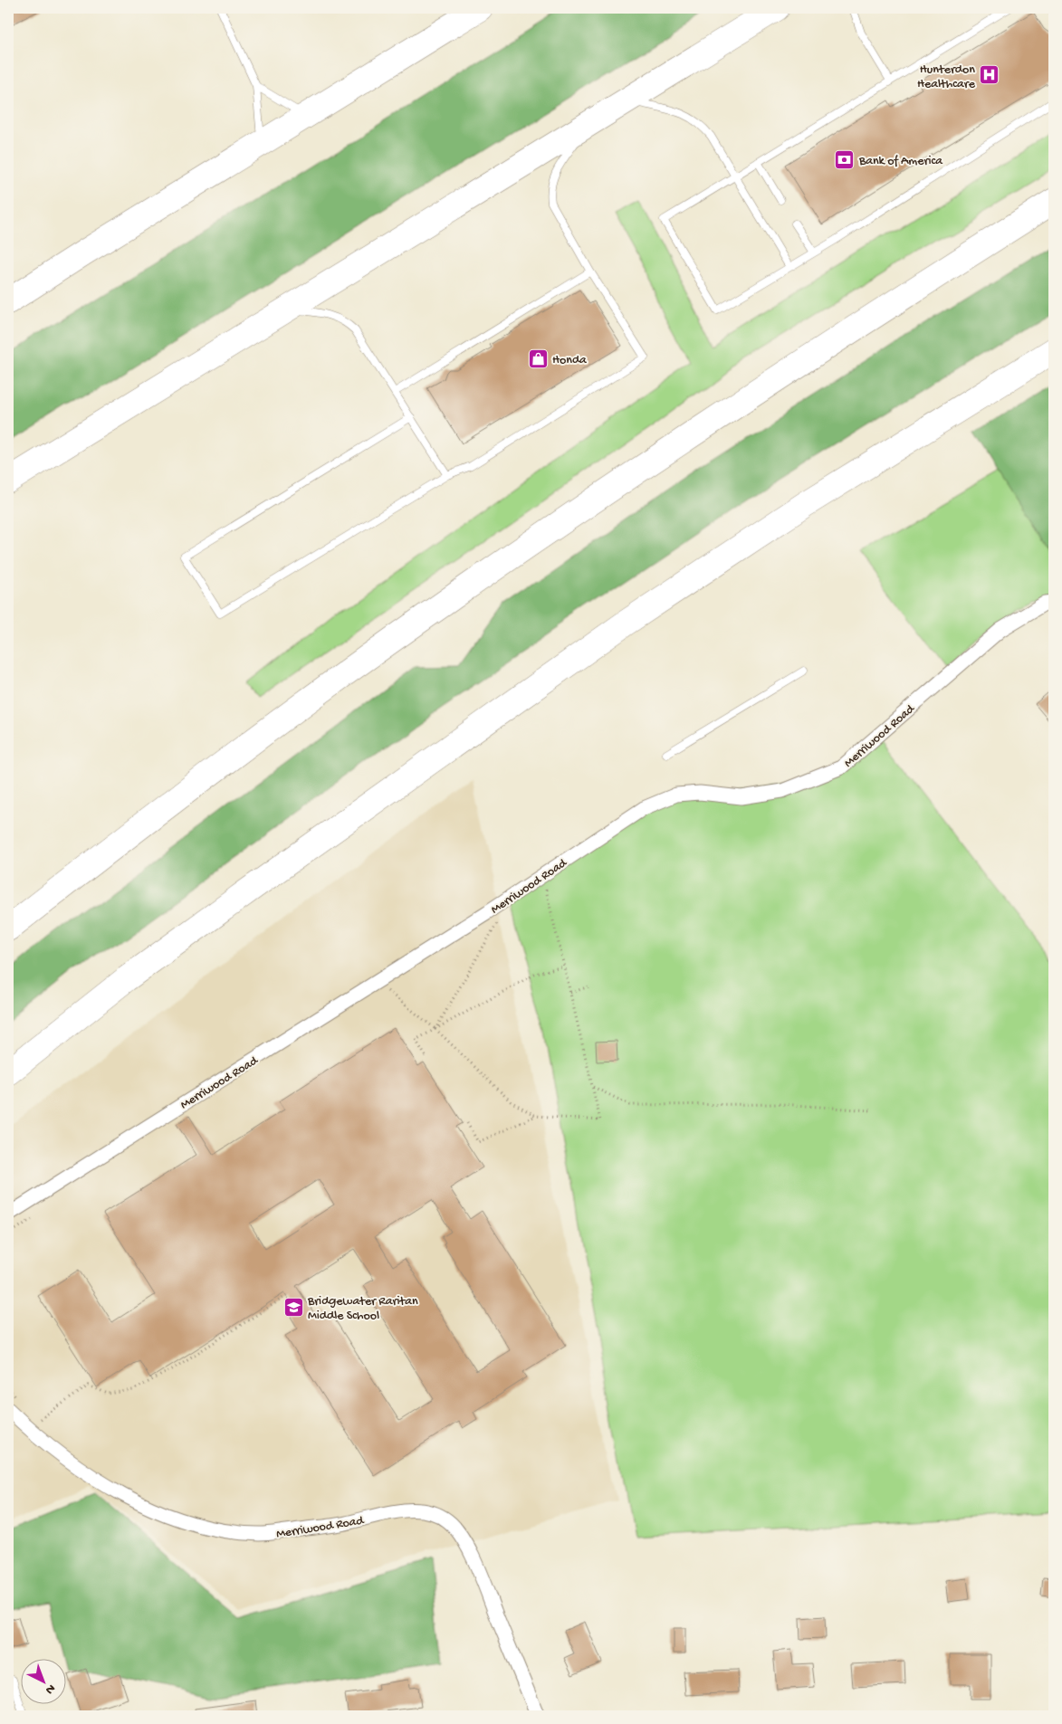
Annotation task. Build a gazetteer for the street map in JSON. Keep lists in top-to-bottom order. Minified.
{"streets":{"street":["Merriwood Road"]},"places":{"hospital":["Hunterdon Healthcare"],"bank":["Bank of America"],"shop":["Honda"],"school or university":["Bridgewater Raritan Middle School"]},"north":"bottom right"}
